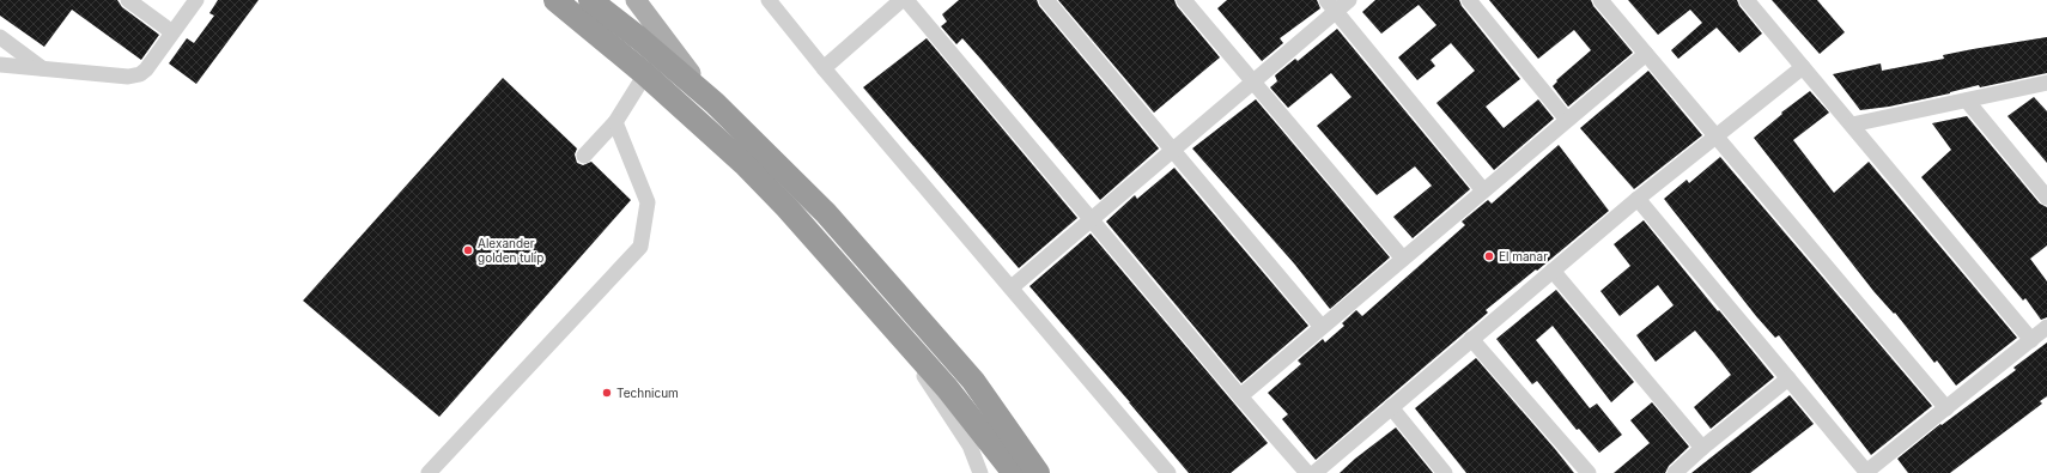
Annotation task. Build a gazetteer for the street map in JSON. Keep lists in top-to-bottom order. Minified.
{"places":["Alexander golden tulip","El manar","Technicum"]}
